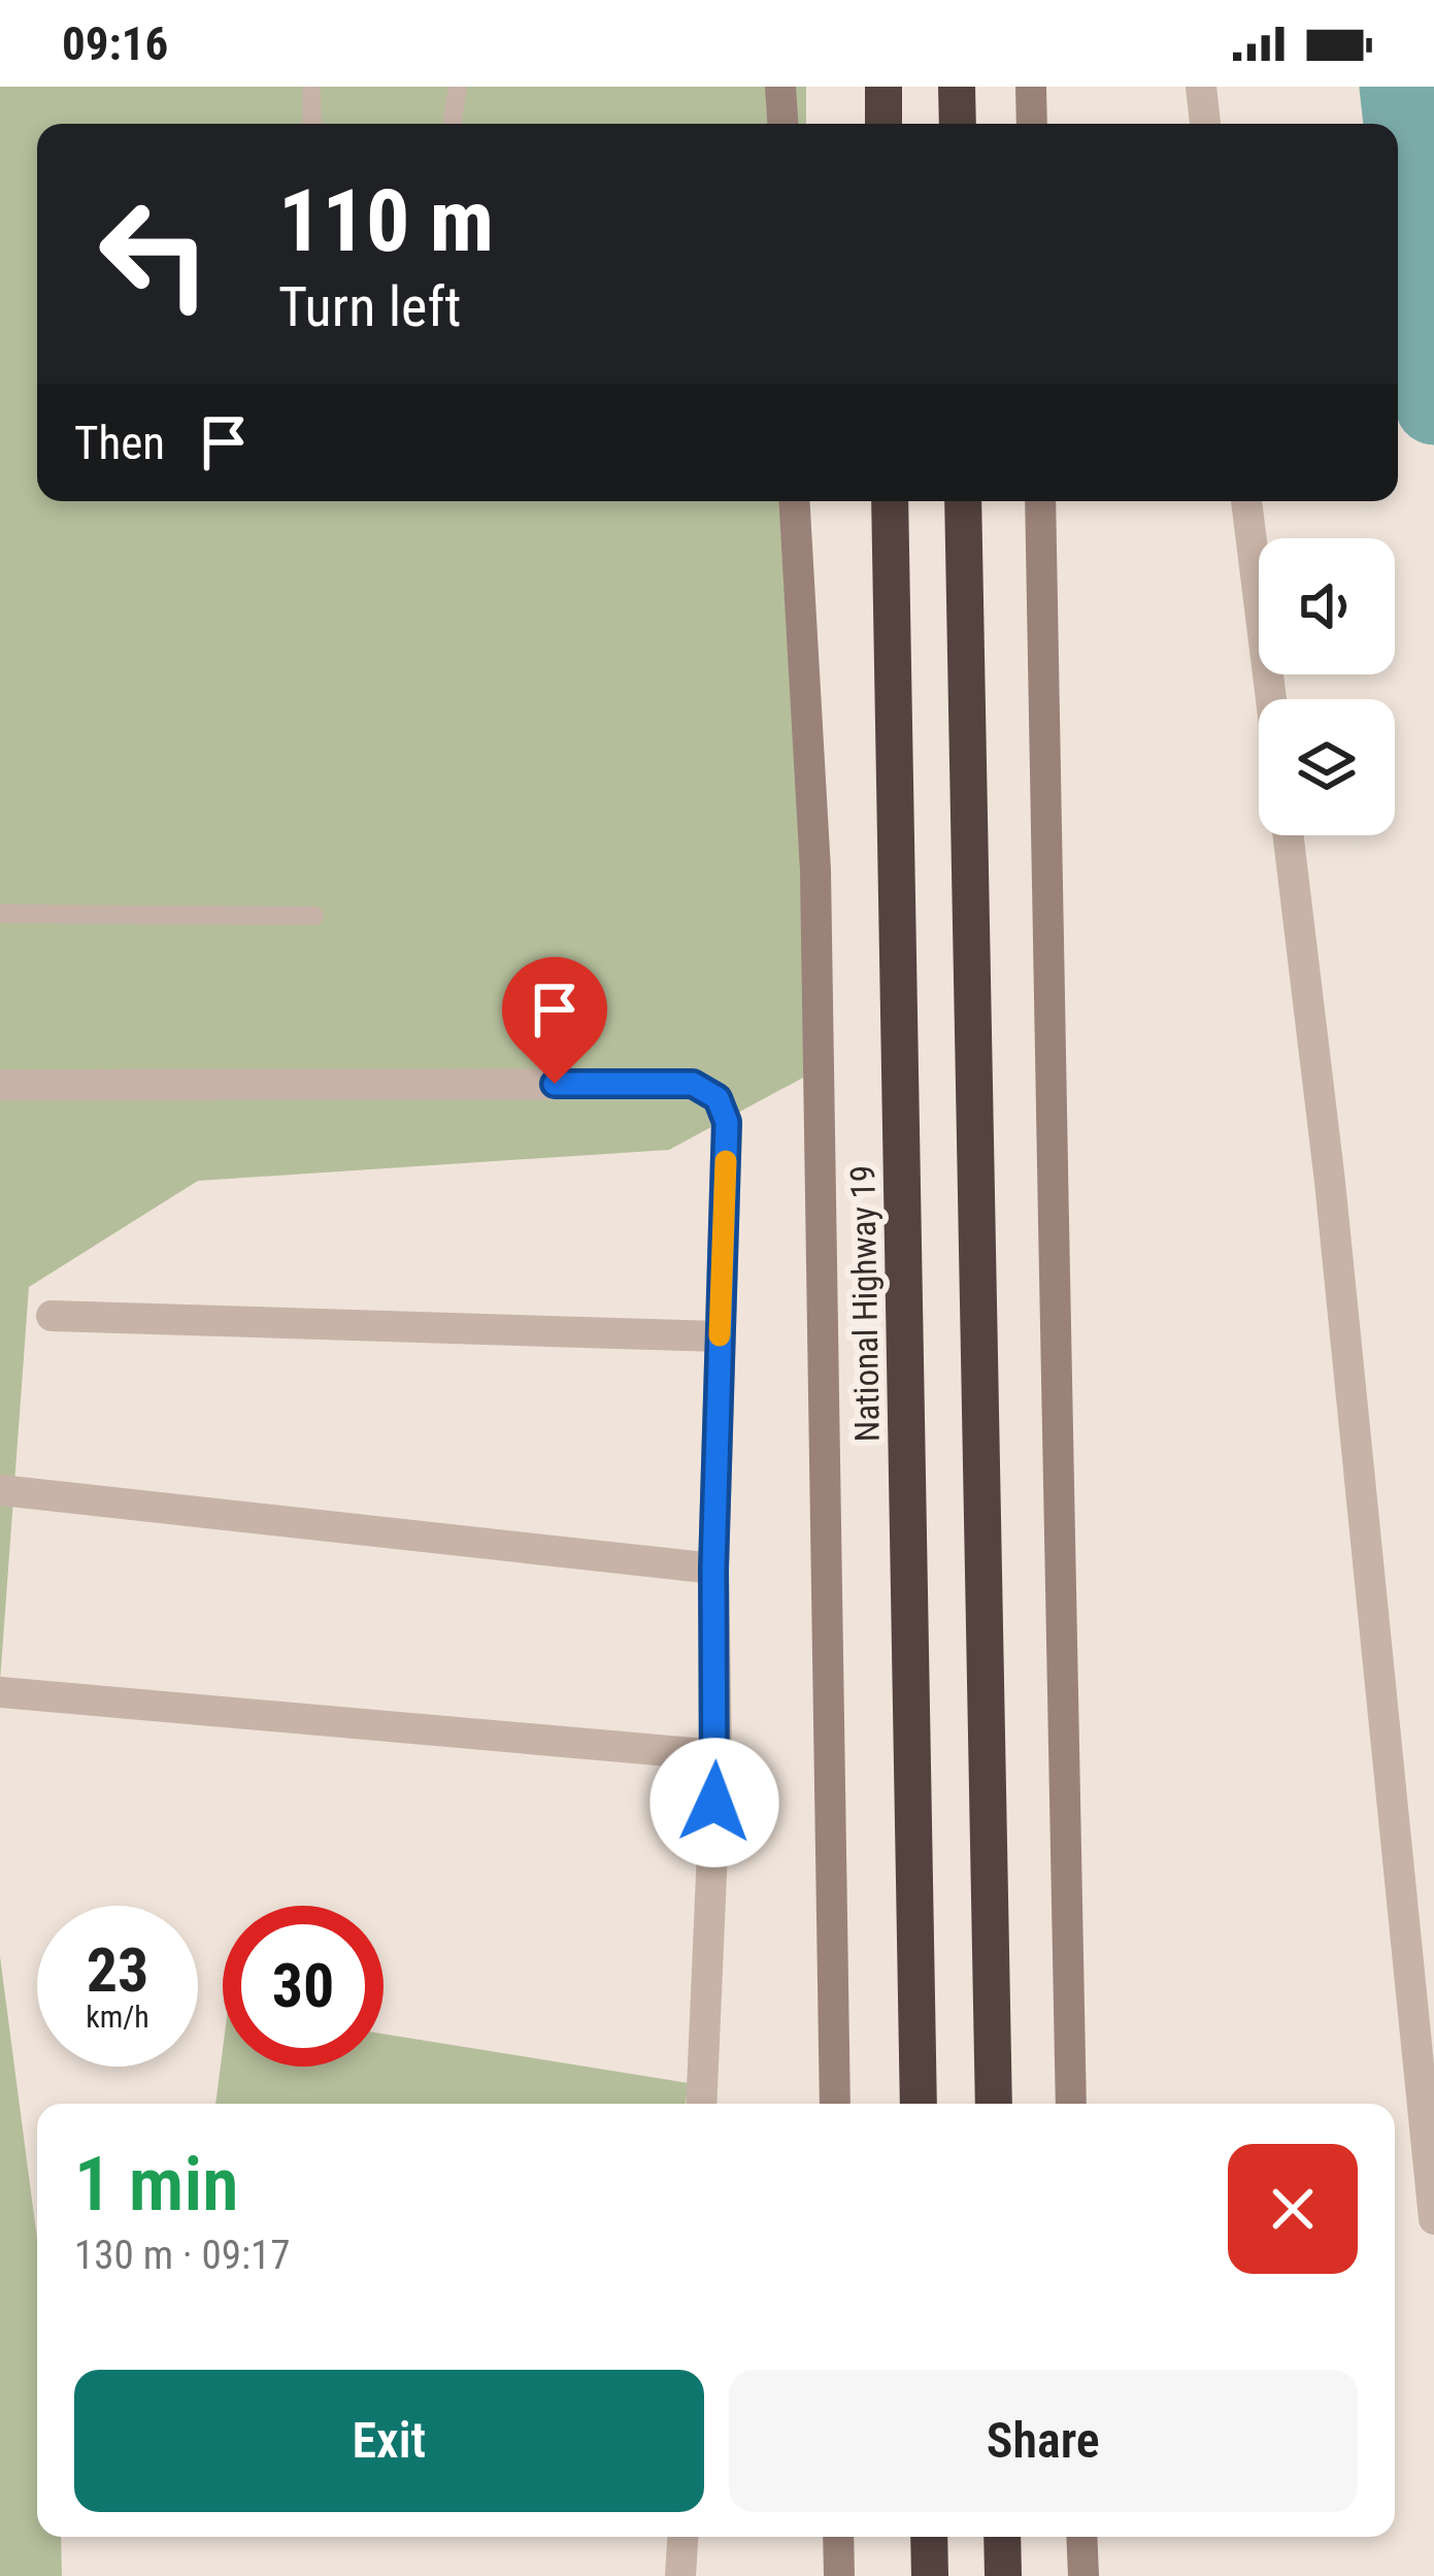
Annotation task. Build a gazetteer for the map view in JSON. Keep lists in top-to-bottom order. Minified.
{"streets":{"highway":["National Highway 19"]},"page":{"status":"09:16","turn":["110 m","Turn left"],"then":"Then","speed":"23 km/h","limit":"30","heading":["1 min","130 m · 09:17"],"buttons":["Exit","Share"]}}
